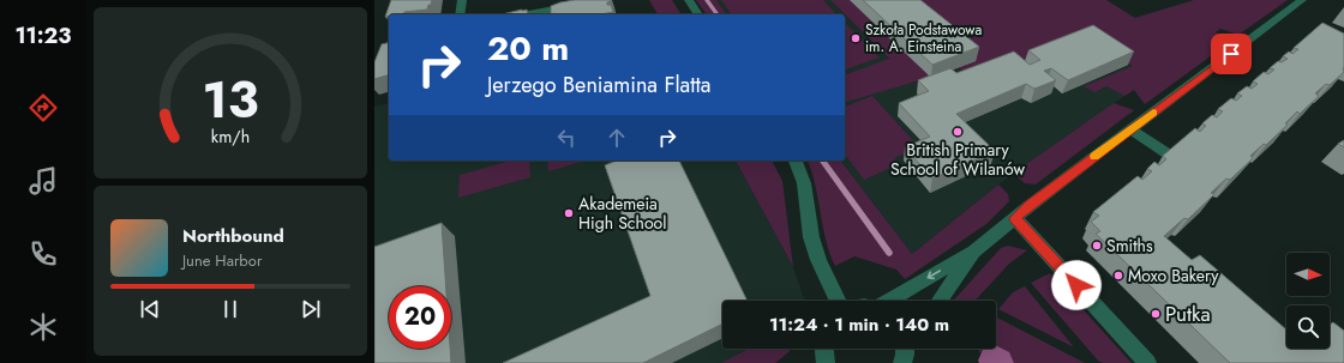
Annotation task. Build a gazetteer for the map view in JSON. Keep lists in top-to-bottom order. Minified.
{"places":["Szkoła Podstawowa im. A. Einsteina","British Primary School of Wilanów","Akademeia High School","Smiths","Moxo Bakery","Putka"],"north":"right","page":{"tabs":"11:23","turn":["20 m","Jerzego Beniamina Flatta"],"song":["Northbound","June Harbor"],"limit":"20","trip":"11:24 · 1 min · 140 m","gauge":["13","km/h"]}}
